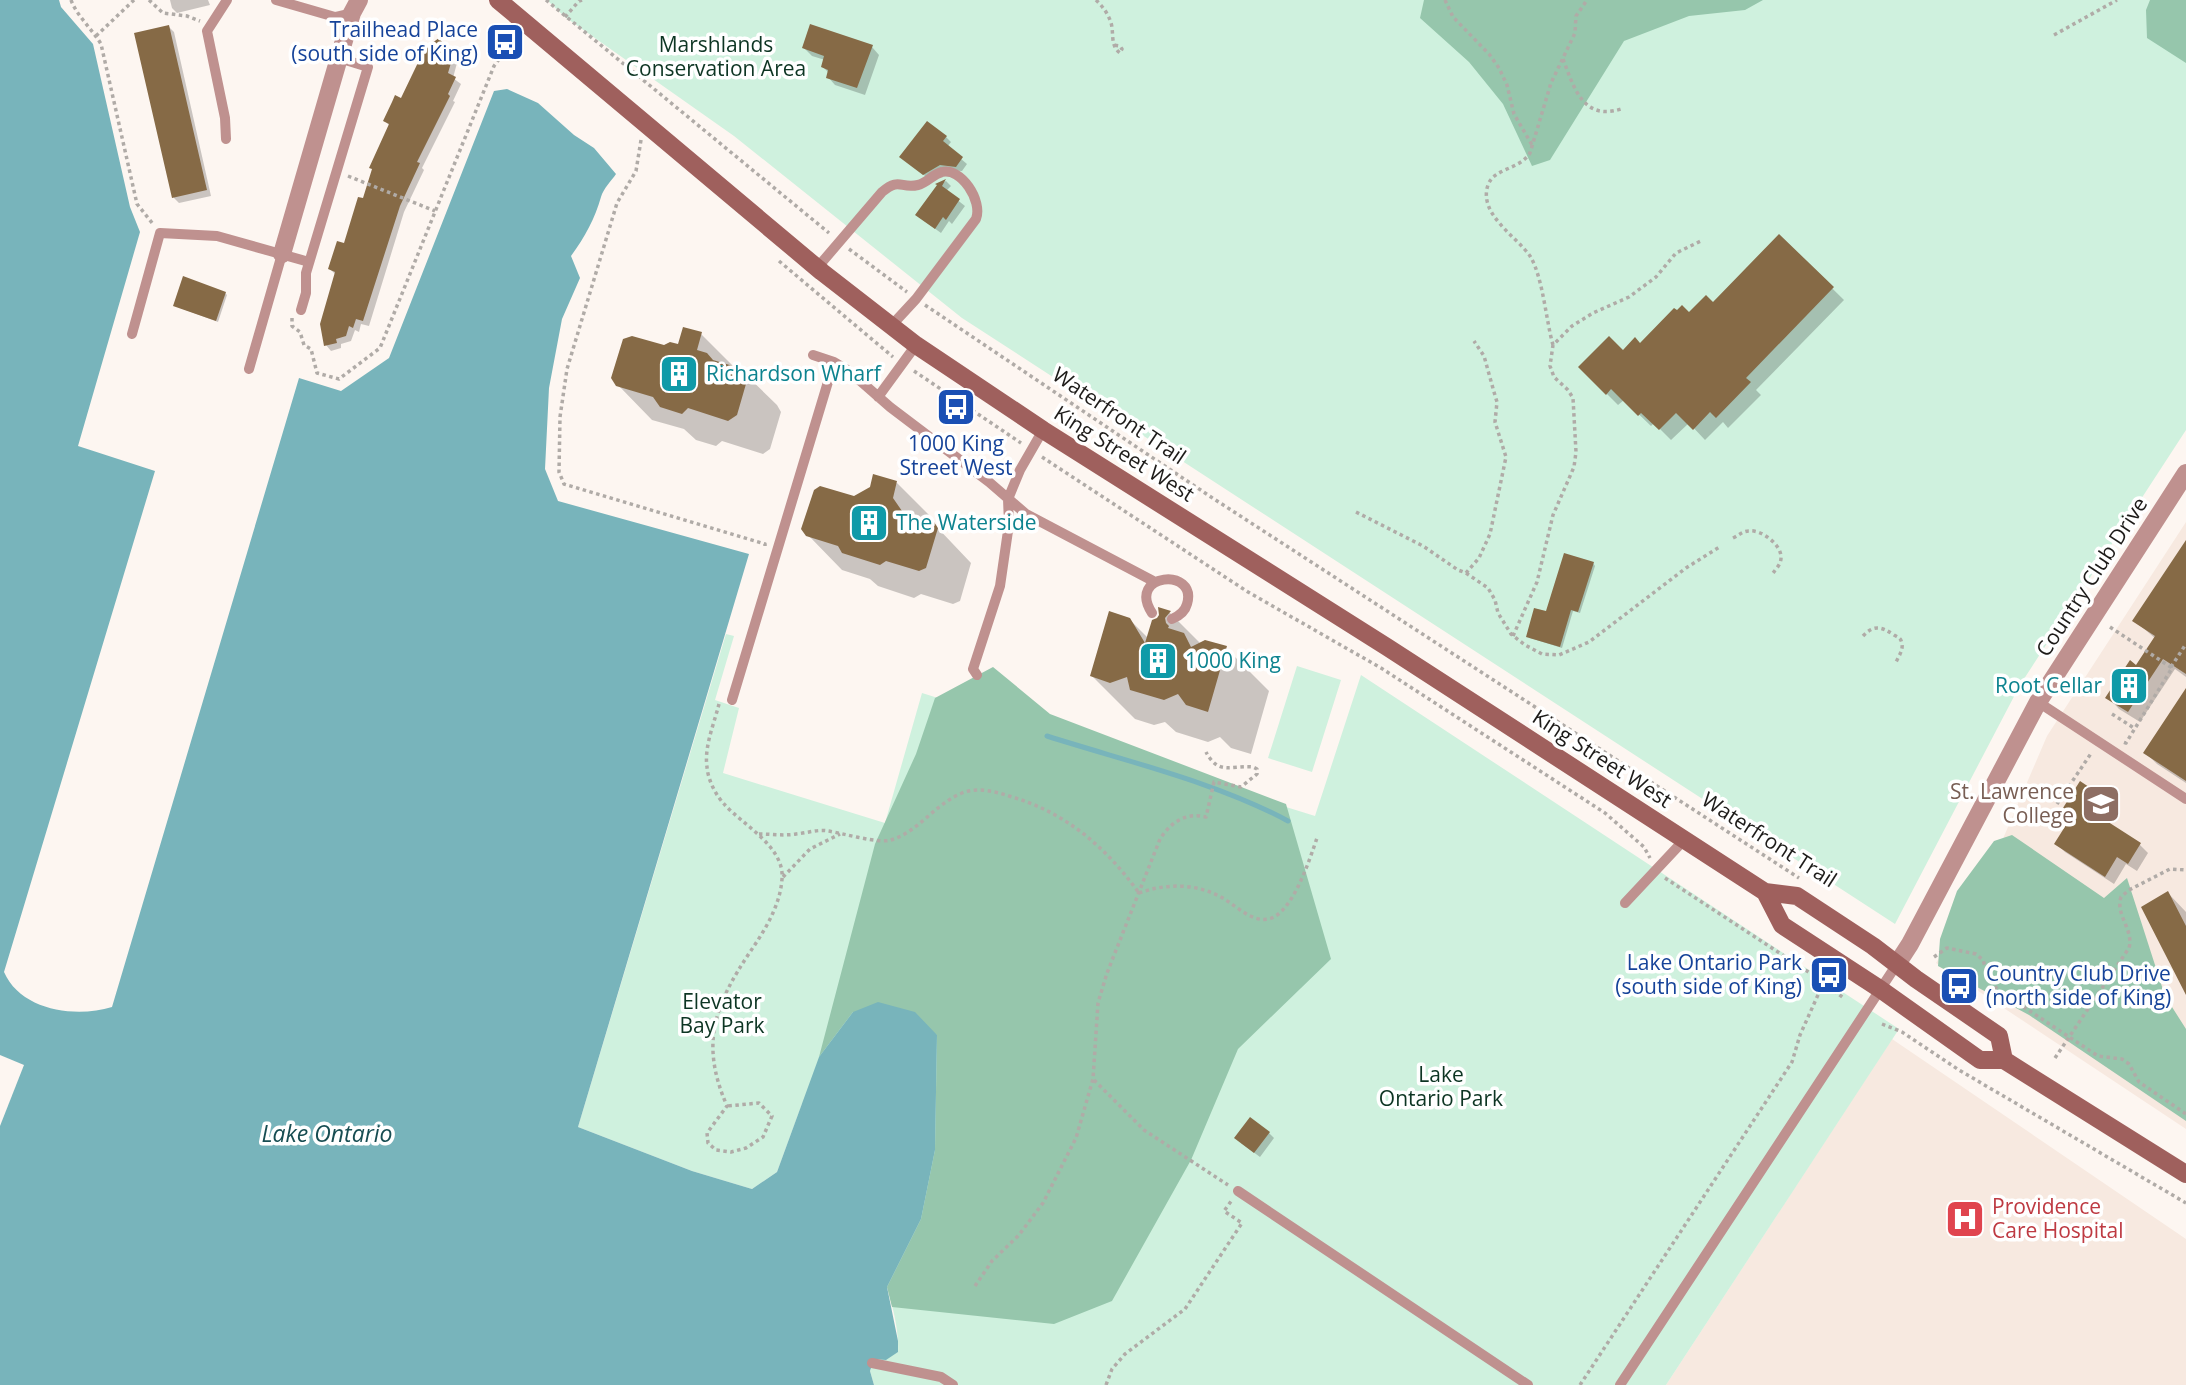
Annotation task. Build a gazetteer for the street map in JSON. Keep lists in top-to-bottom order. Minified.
{"streets":{"main road":["King Street West"],"street":["Country Club Drive"],"path":["Waterfront Trail"]},"crossings":[["King Street West","Country Club Drive"]],"water":["Lake Ontario"],"parks":["Marshlands Conservation Area","Elevator Bay Park","Lake Ontario Park"],"places":{"bus stop":["Trailhead Place (south side of King)","1000 King Street West","Lake Ontario Park (south side of King)","Country Club Drive (north side of King)"],"building":["Richardson Wharf","The Waterside","1000 King","Root Cellar"],"school or university":["St. Lawrence College"],"hospital":["Providence Care Hospital"]}}
